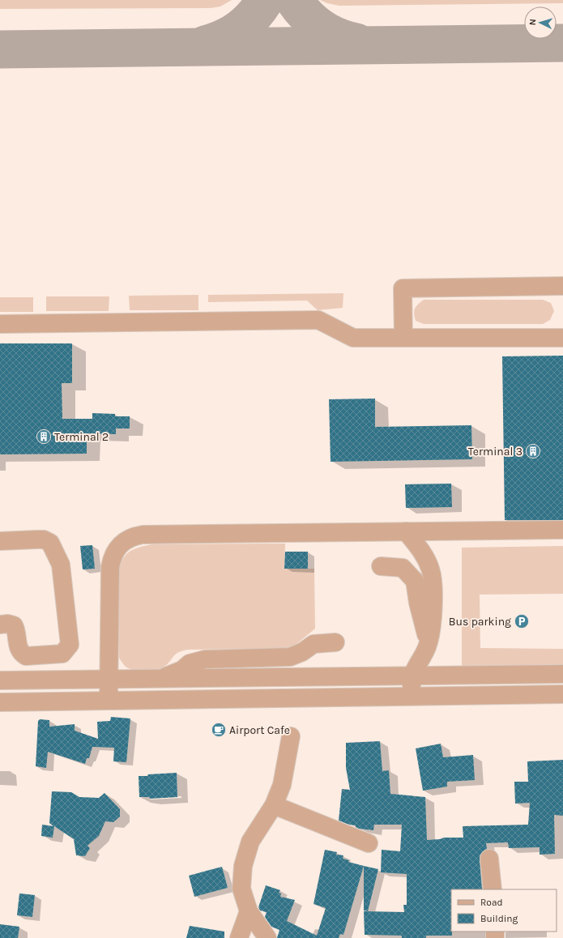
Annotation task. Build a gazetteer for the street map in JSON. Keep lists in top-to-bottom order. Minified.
{"places":{"building":["Terminal 2","Terminal 3"],"parking":["Bus parking"],"cafe":["Airport Cafe"]},"legend":["Road","Building"],"north":"left"}
